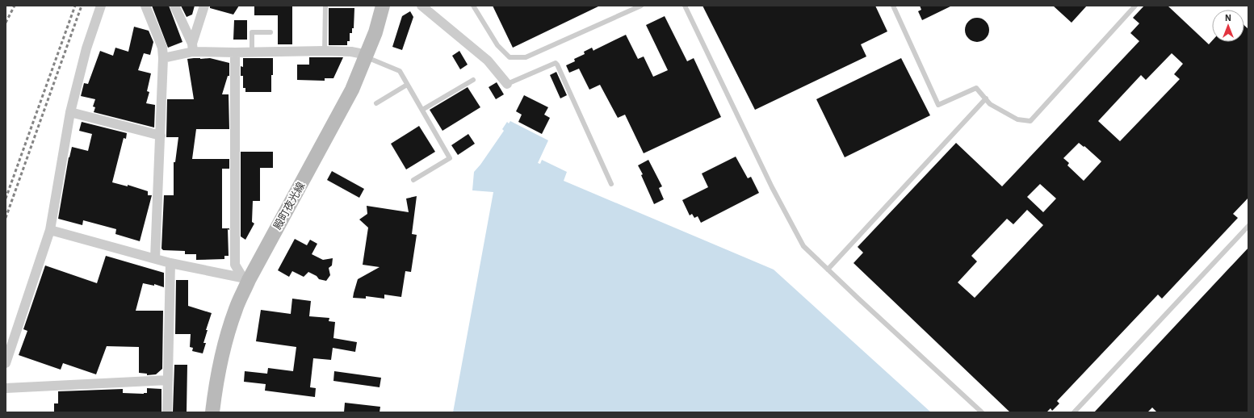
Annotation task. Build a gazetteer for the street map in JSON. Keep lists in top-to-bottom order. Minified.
{"streets":{"street":["殿町夜光線"]},"north":"top"}
